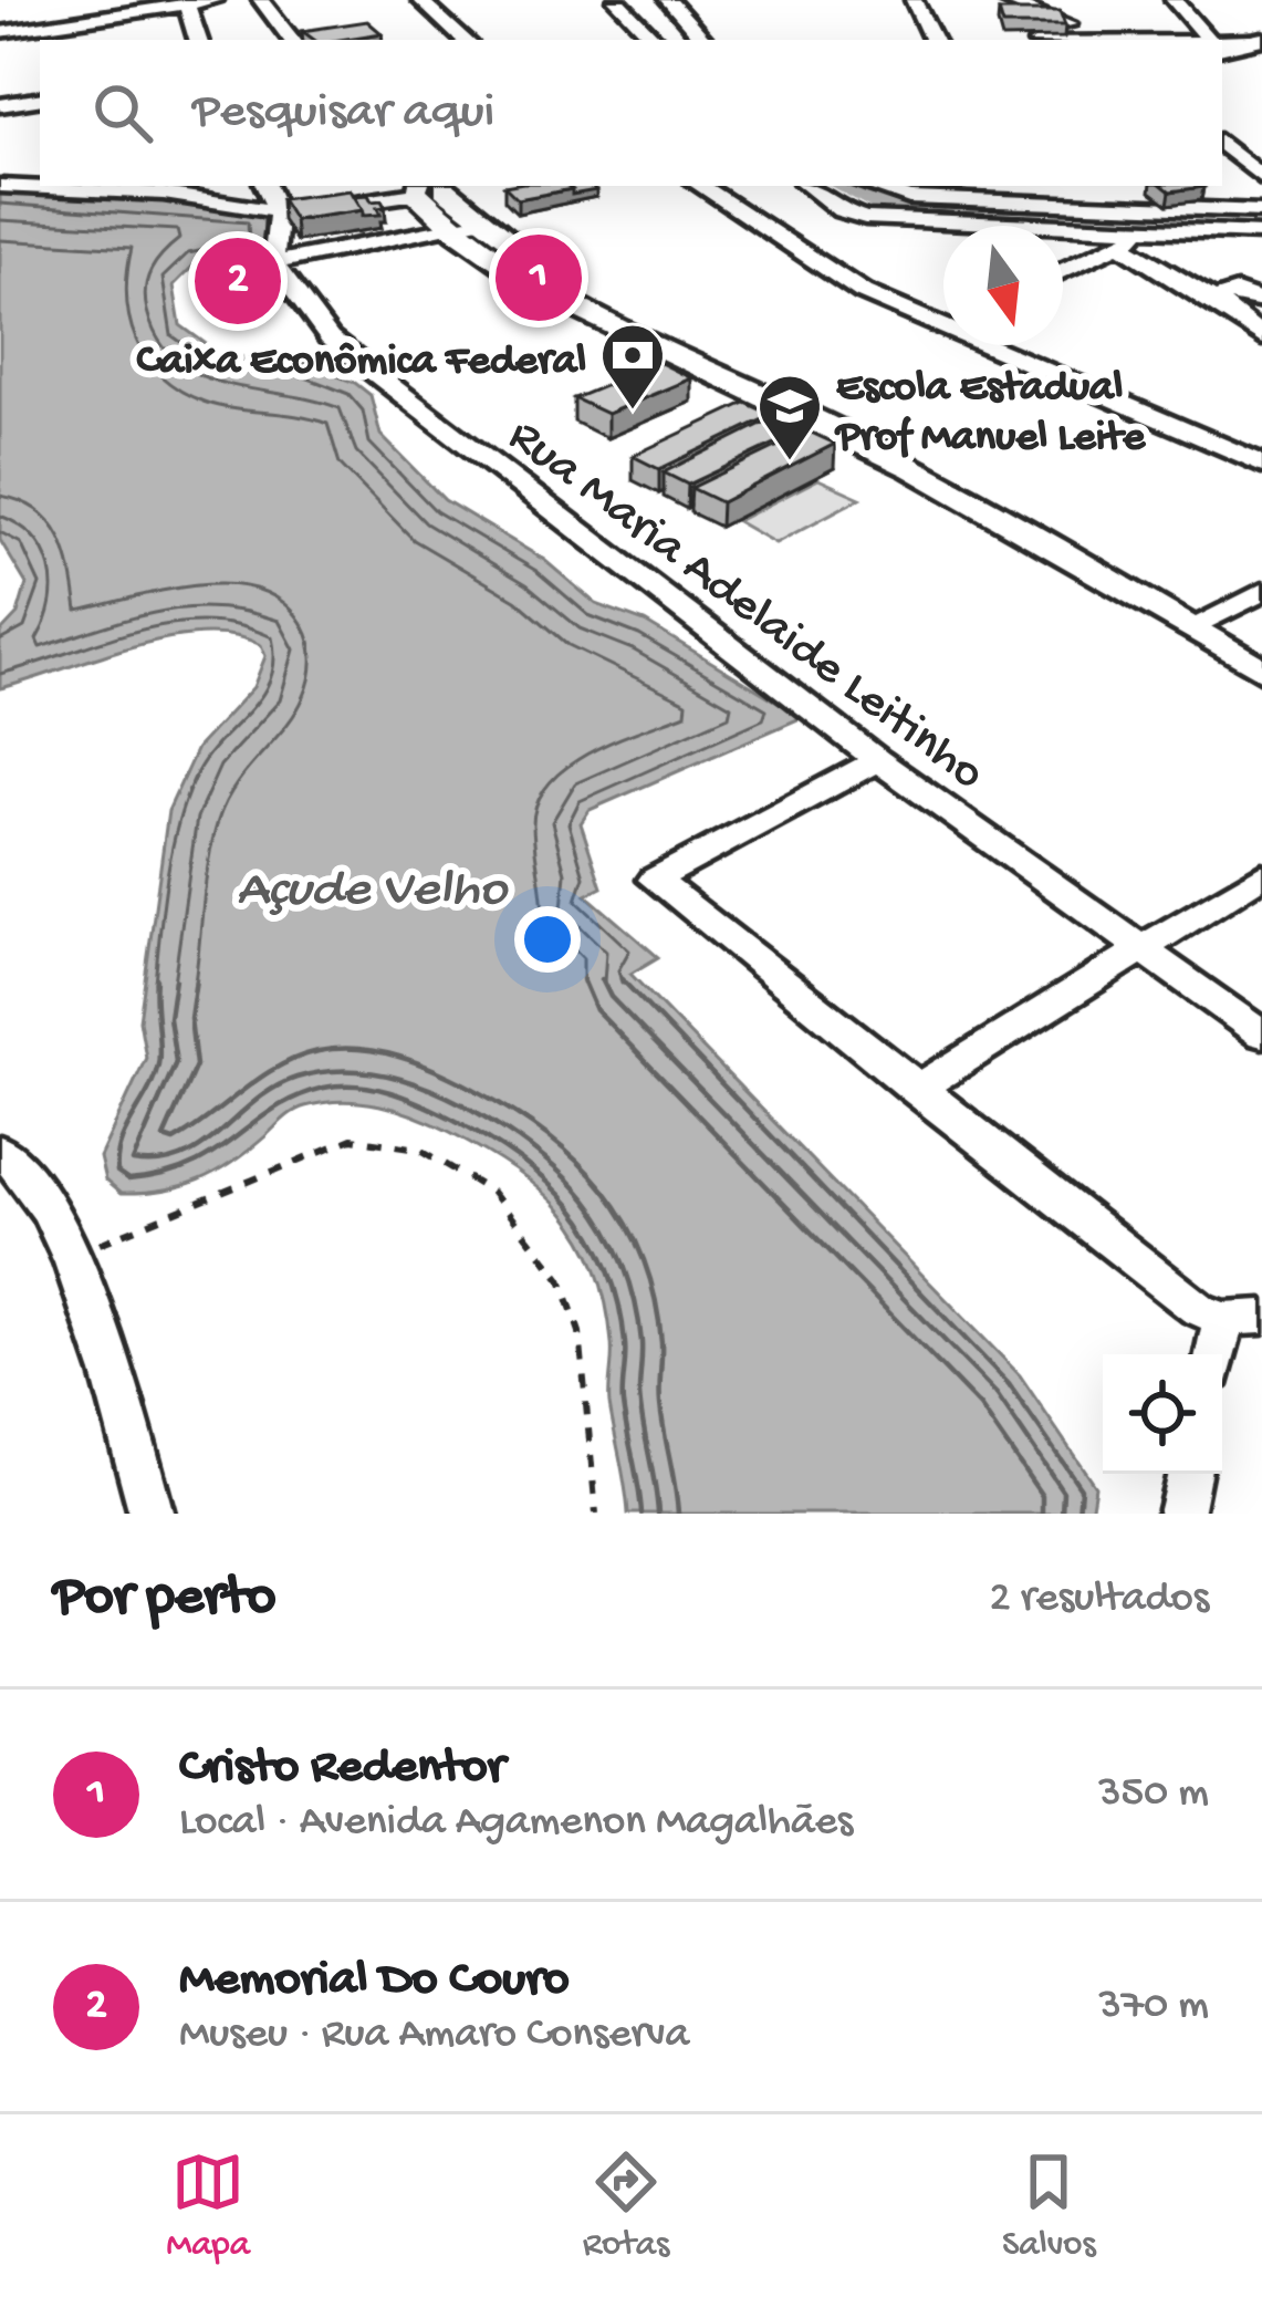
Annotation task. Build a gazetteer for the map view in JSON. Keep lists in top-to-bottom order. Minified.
{"streets":{"street":["Rua Maria Adelaide Leitinho"]},"water":["Açude Velho"],"places":{"bank":["Caixa Econômica Federal"],"school or university":["Escola Estadual Prof Manuel Leite"]},"north":"bottom","page":{"search":"Pesquisar aqui","pins":["1","2"],"heading":["Por perto","2 resultados"],"list":[{"mark":"1","name":"Cristo Redentor","note":"Local · Avenida Agamenon Magalhães","value":"350 m"},{"mark":"2","name":"Memorial Do Couro","note":"Museu · Rua Amaro Conserva","value":"370 m"}],"nav":["Mapa","Rotas","Salvos"]}}
